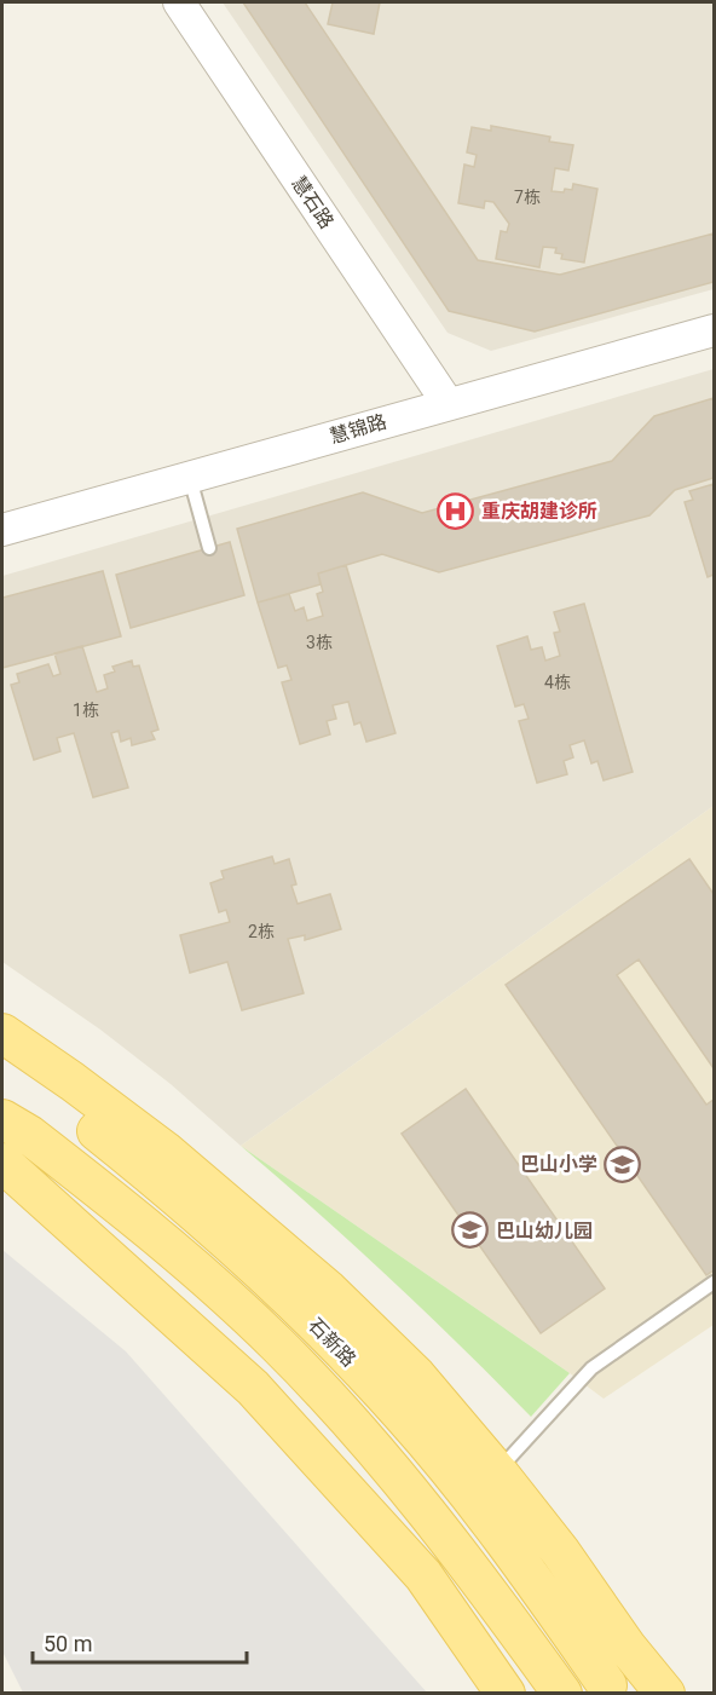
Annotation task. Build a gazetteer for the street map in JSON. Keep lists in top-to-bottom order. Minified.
{"streets":{"main road":["石新路"],"street":["慧石路","慧锦路"]},"crossings":[["慧石路","慧锦路"]],"places":{"hospital":["重庆胡建诊所"],"school or university":["巴山小学","巴山幼儿园"]},"house_numbers":["7栋","3栋","4栋","1栋","2栋"],"scale_bar":"50 m"}
